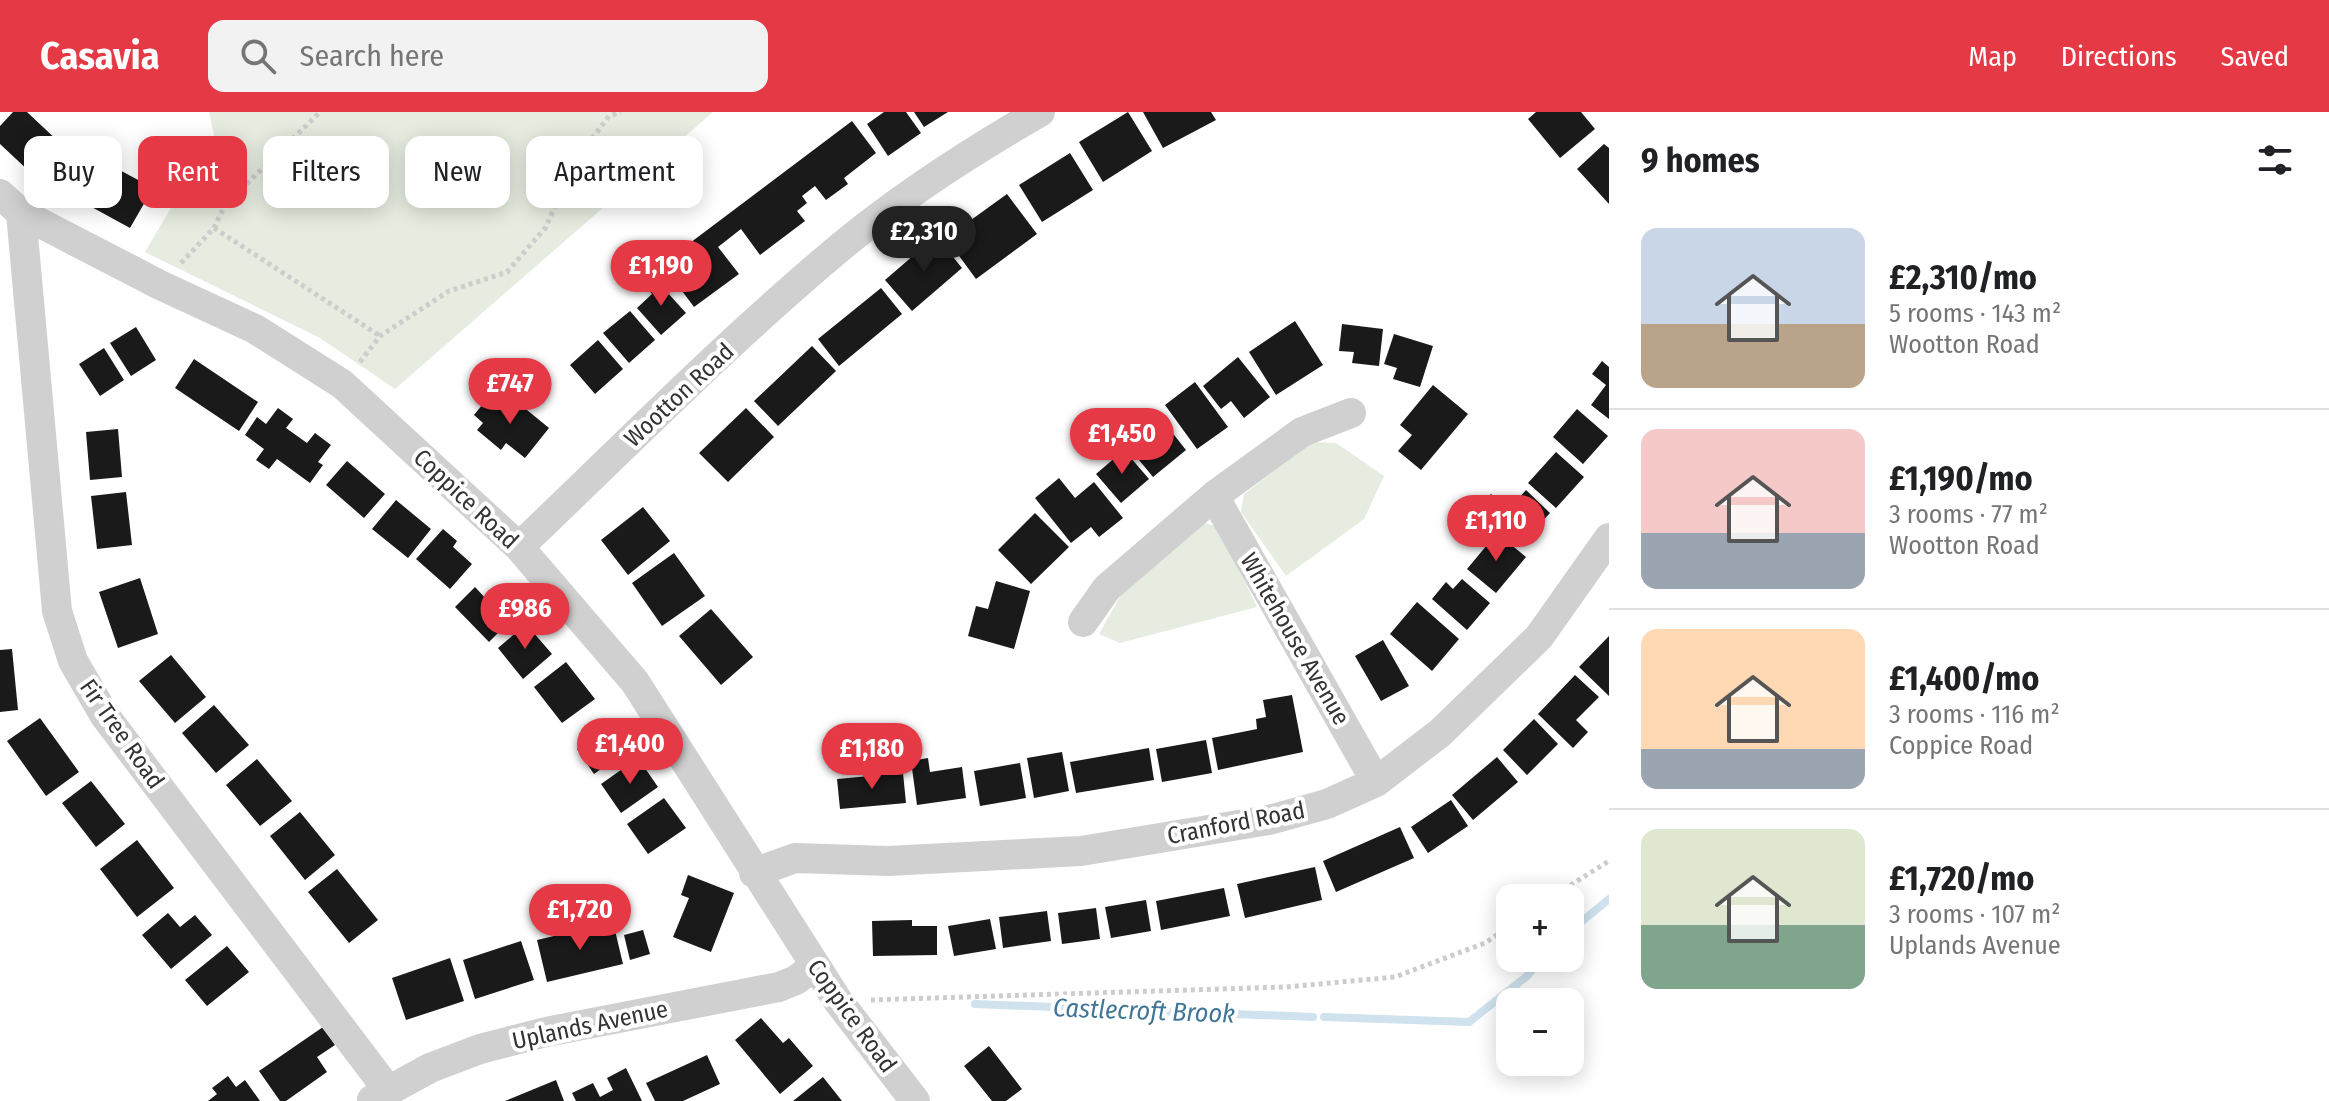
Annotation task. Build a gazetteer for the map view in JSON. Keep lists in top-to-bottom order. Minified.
{"streets":{"street":["Wootton Road","Coppice Road","Whitehouse Avenue","Fir Tree Road","Cranford Road","Uplands Avenue"]},"crossings":[["Wootton Road","Coppice Road"],["Coppice Road","Fir Tree Road"],["Coppice Road","Cranford Road"],["Coppice Road","Uplands Avenue"],["Whitehouse Avenue","Cranford Road"],["Fir Tree Road","Uplands Avenue"]],"water":["Castlecroft Brook"],"page":{"header":"Casavia","search":"Search here","nav":["Map","Directions","Saved"],"heading":"9 homes","chip":["Buy","Rent","Filters","New","Apartment"],"price":["£2,310","£1,190","£747","£1,450","£1,110","£986","£1,400","£1,180","£1,720"],"list":[{"name":"£2,310/mo","note":"5 rooms · 143 m² · Wootton Road"},{"name":"£1,190/mo","note":"3 rooms · 77 m² · Wootton Road"},{"name":"£1,400/mo","note":"3 rooms · 116 m² · Coppice Road"},{"name":"£1,720/mo","note":"3 rooms · 107 m² · Uplands Avenue"}],"map_buttons":["+","−"]}}
